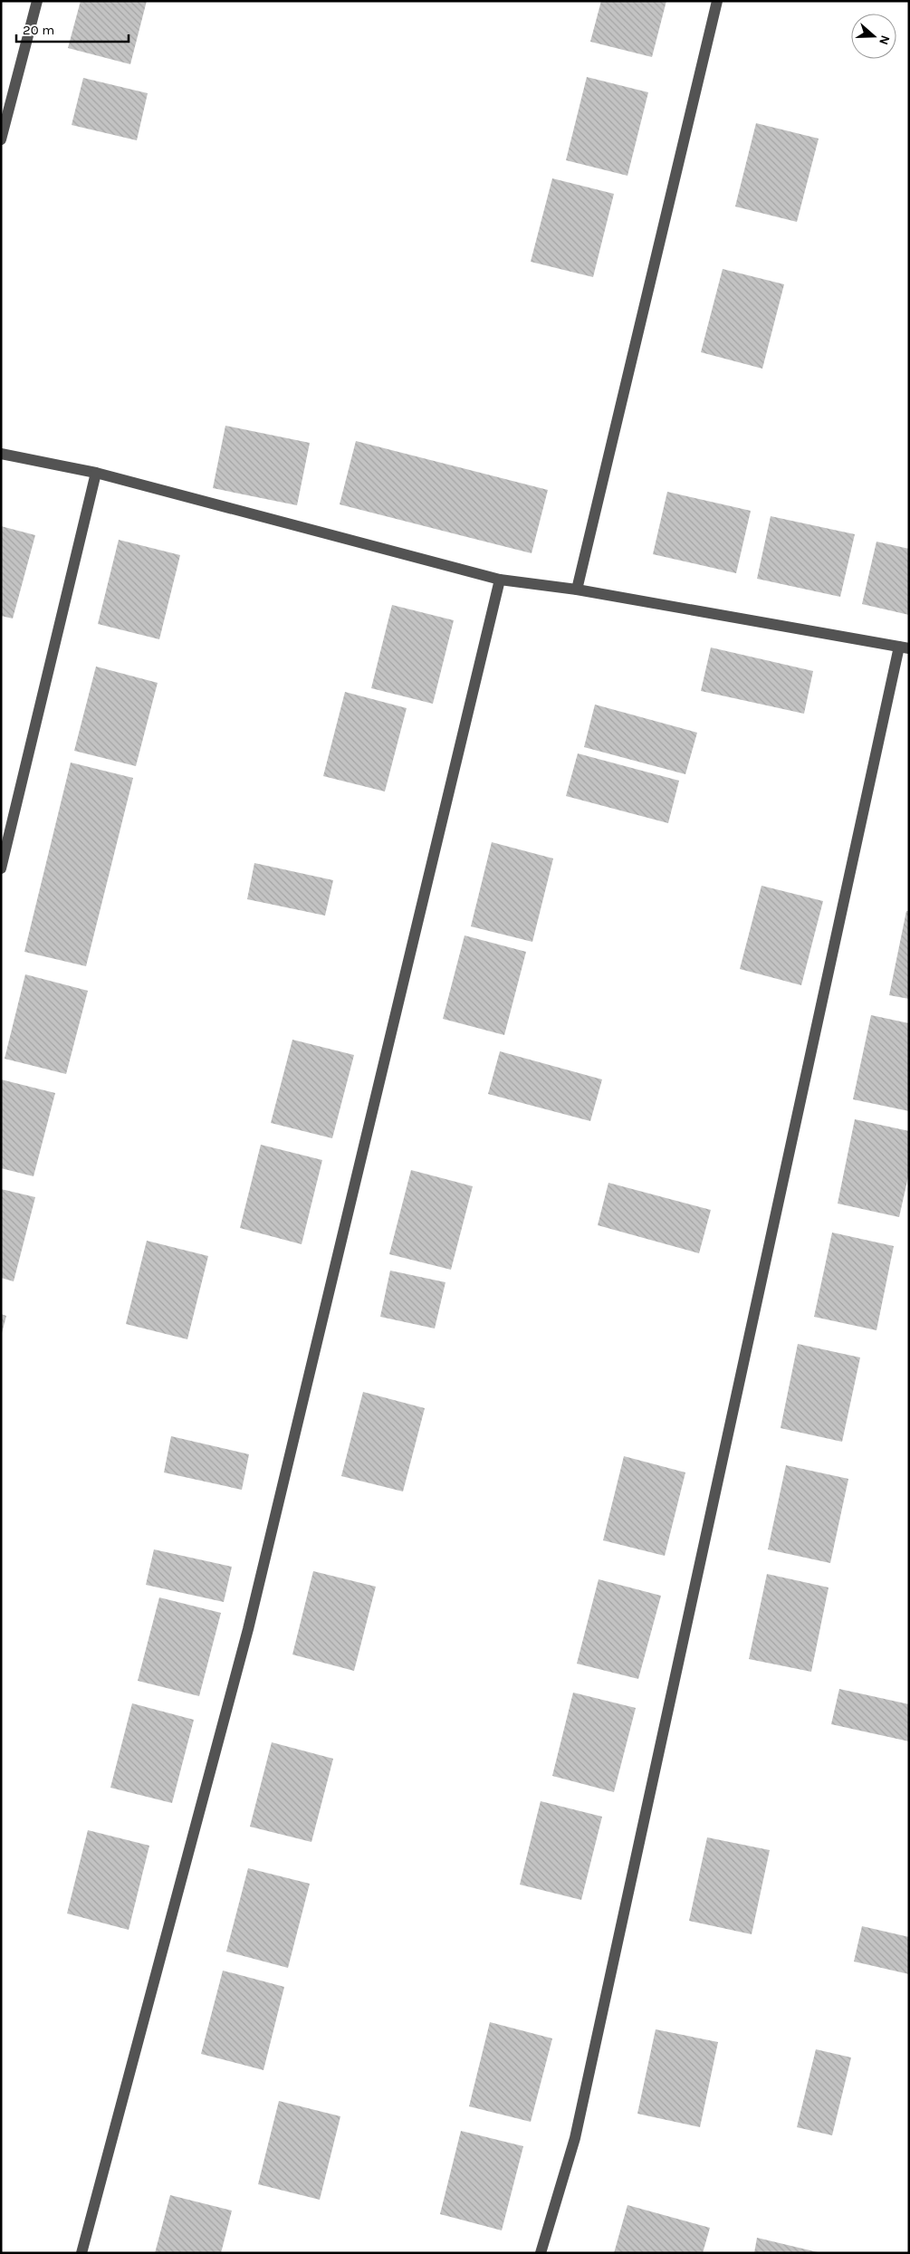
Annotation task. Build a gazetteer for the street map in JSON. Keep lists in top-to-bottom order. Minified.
{"scale_bar":"20 m","north":"right"}
